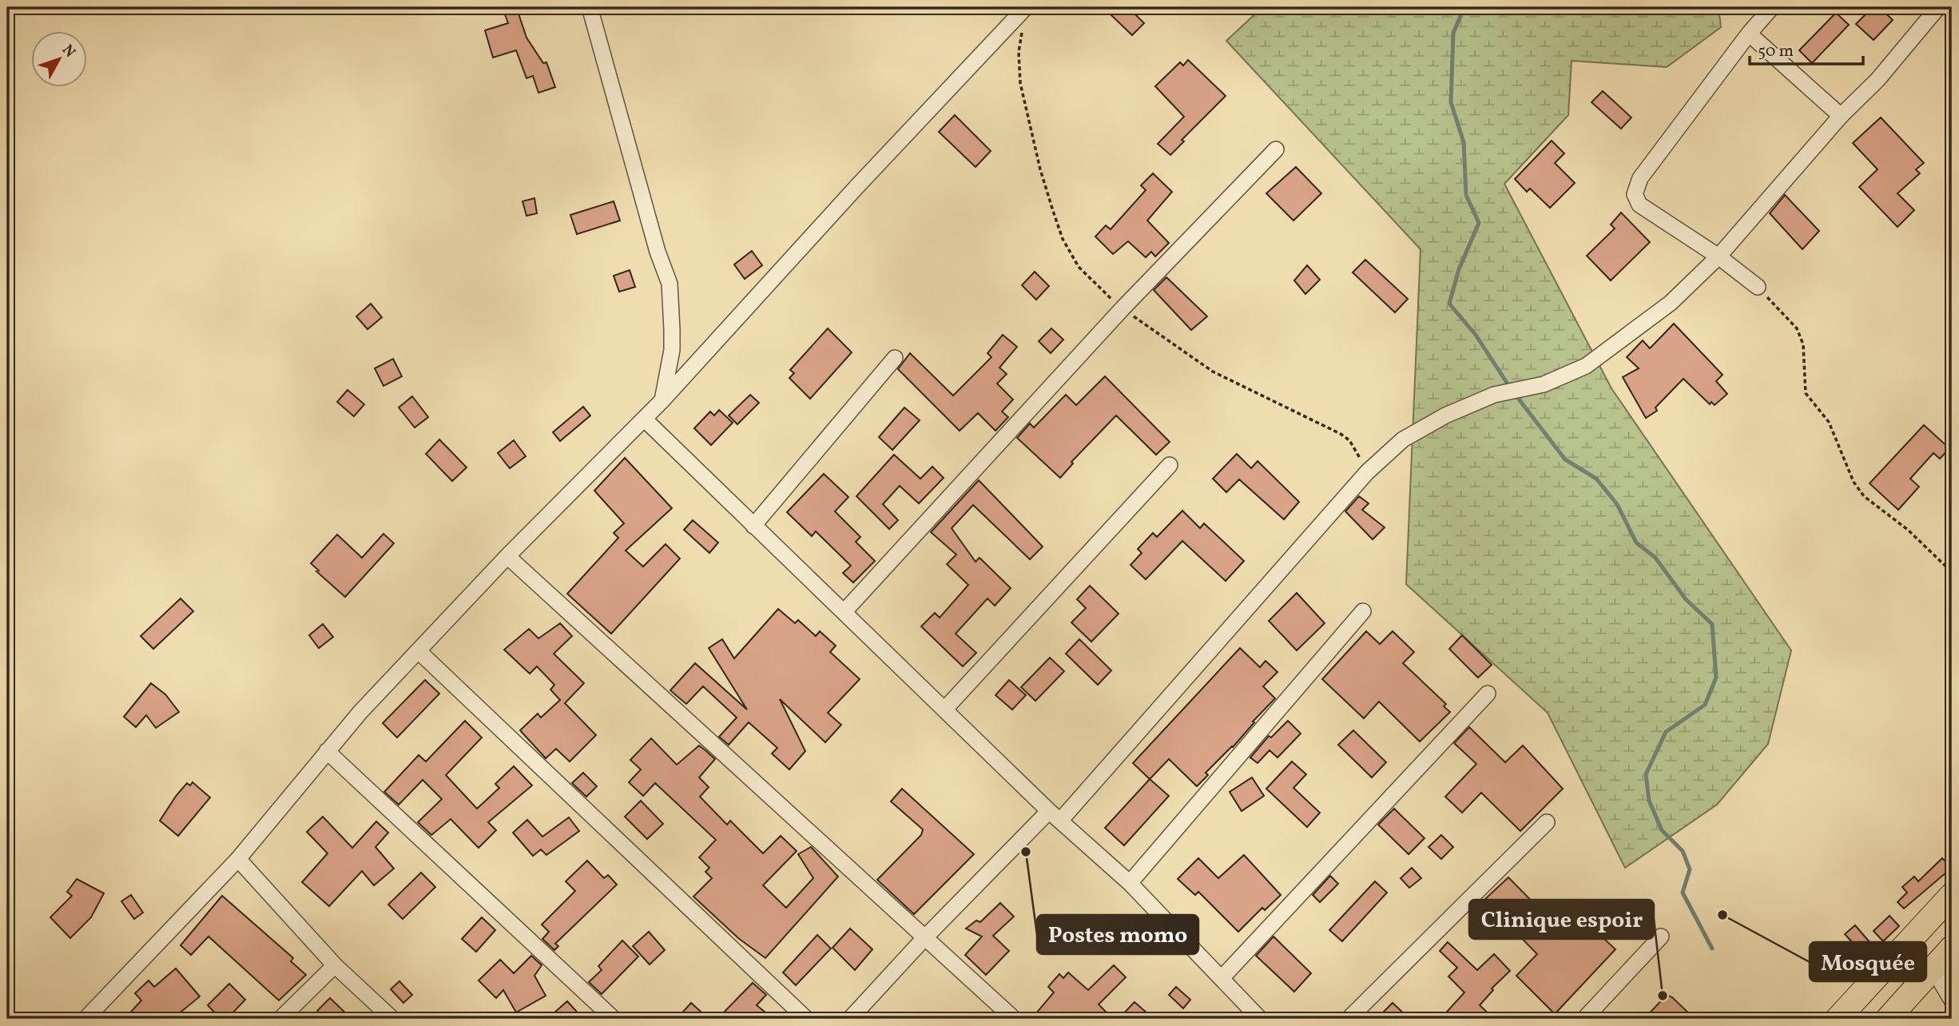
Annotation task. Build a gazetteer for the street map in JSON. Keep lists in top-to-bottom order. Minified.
{"places":["Postes momo","Mosquée","Clinique espoir"],"scale_bar":"50 m","north":"top right"}
